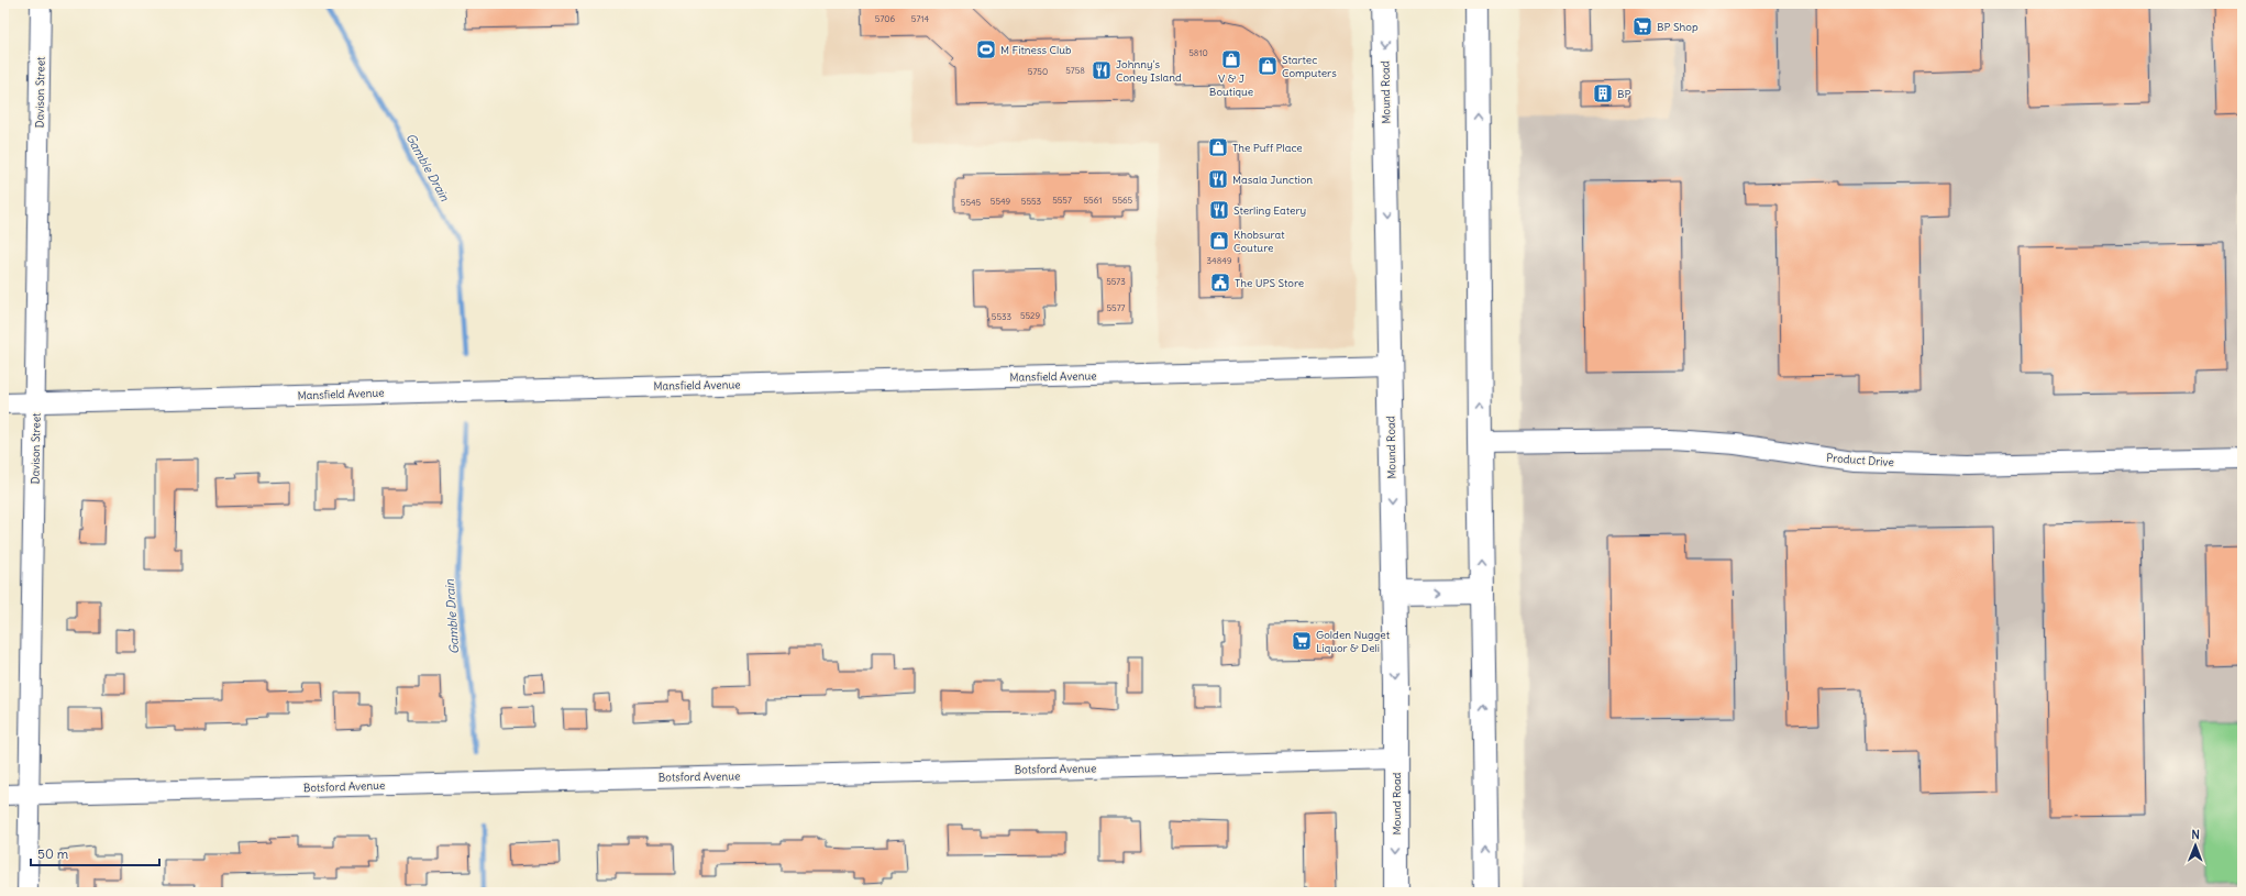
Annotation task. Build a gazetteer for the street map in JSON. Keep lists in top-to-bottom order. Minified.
{"streets":{"main road":["Mound Road"],"street":["Davison Street","Mansfield Avenue","Product Drive","Botsford Avenue"]},"crossings":[["Davison Street","Mansfield Avenue"],["Davison Street","Botsford Avenue"],["Mound Road","Mansfield Avenue"],["Mound Road","Botsford Avenue"]],"water":["Gamble Drain"],"places":{"supermarket":["BP Shop","Golden Nugget Liquor & Deli"],"sports":["M Fitness Club"],"shop":["V & J Boutique","Startec Computers","The Puff Place","Khobsurat Couture"],"restaurant":["Johnny's Coney Island","Masala Junction","Sterling Eatery"],"building":["BP"],"public building":["The UPS Store"]},"house_numbers":["5706","5714","5810","5758","5750","5557","5561","5565","5549","5553","5545","34849","5573","5577","5529","5533"],"scale_bar":"50 m","north":"top"}
